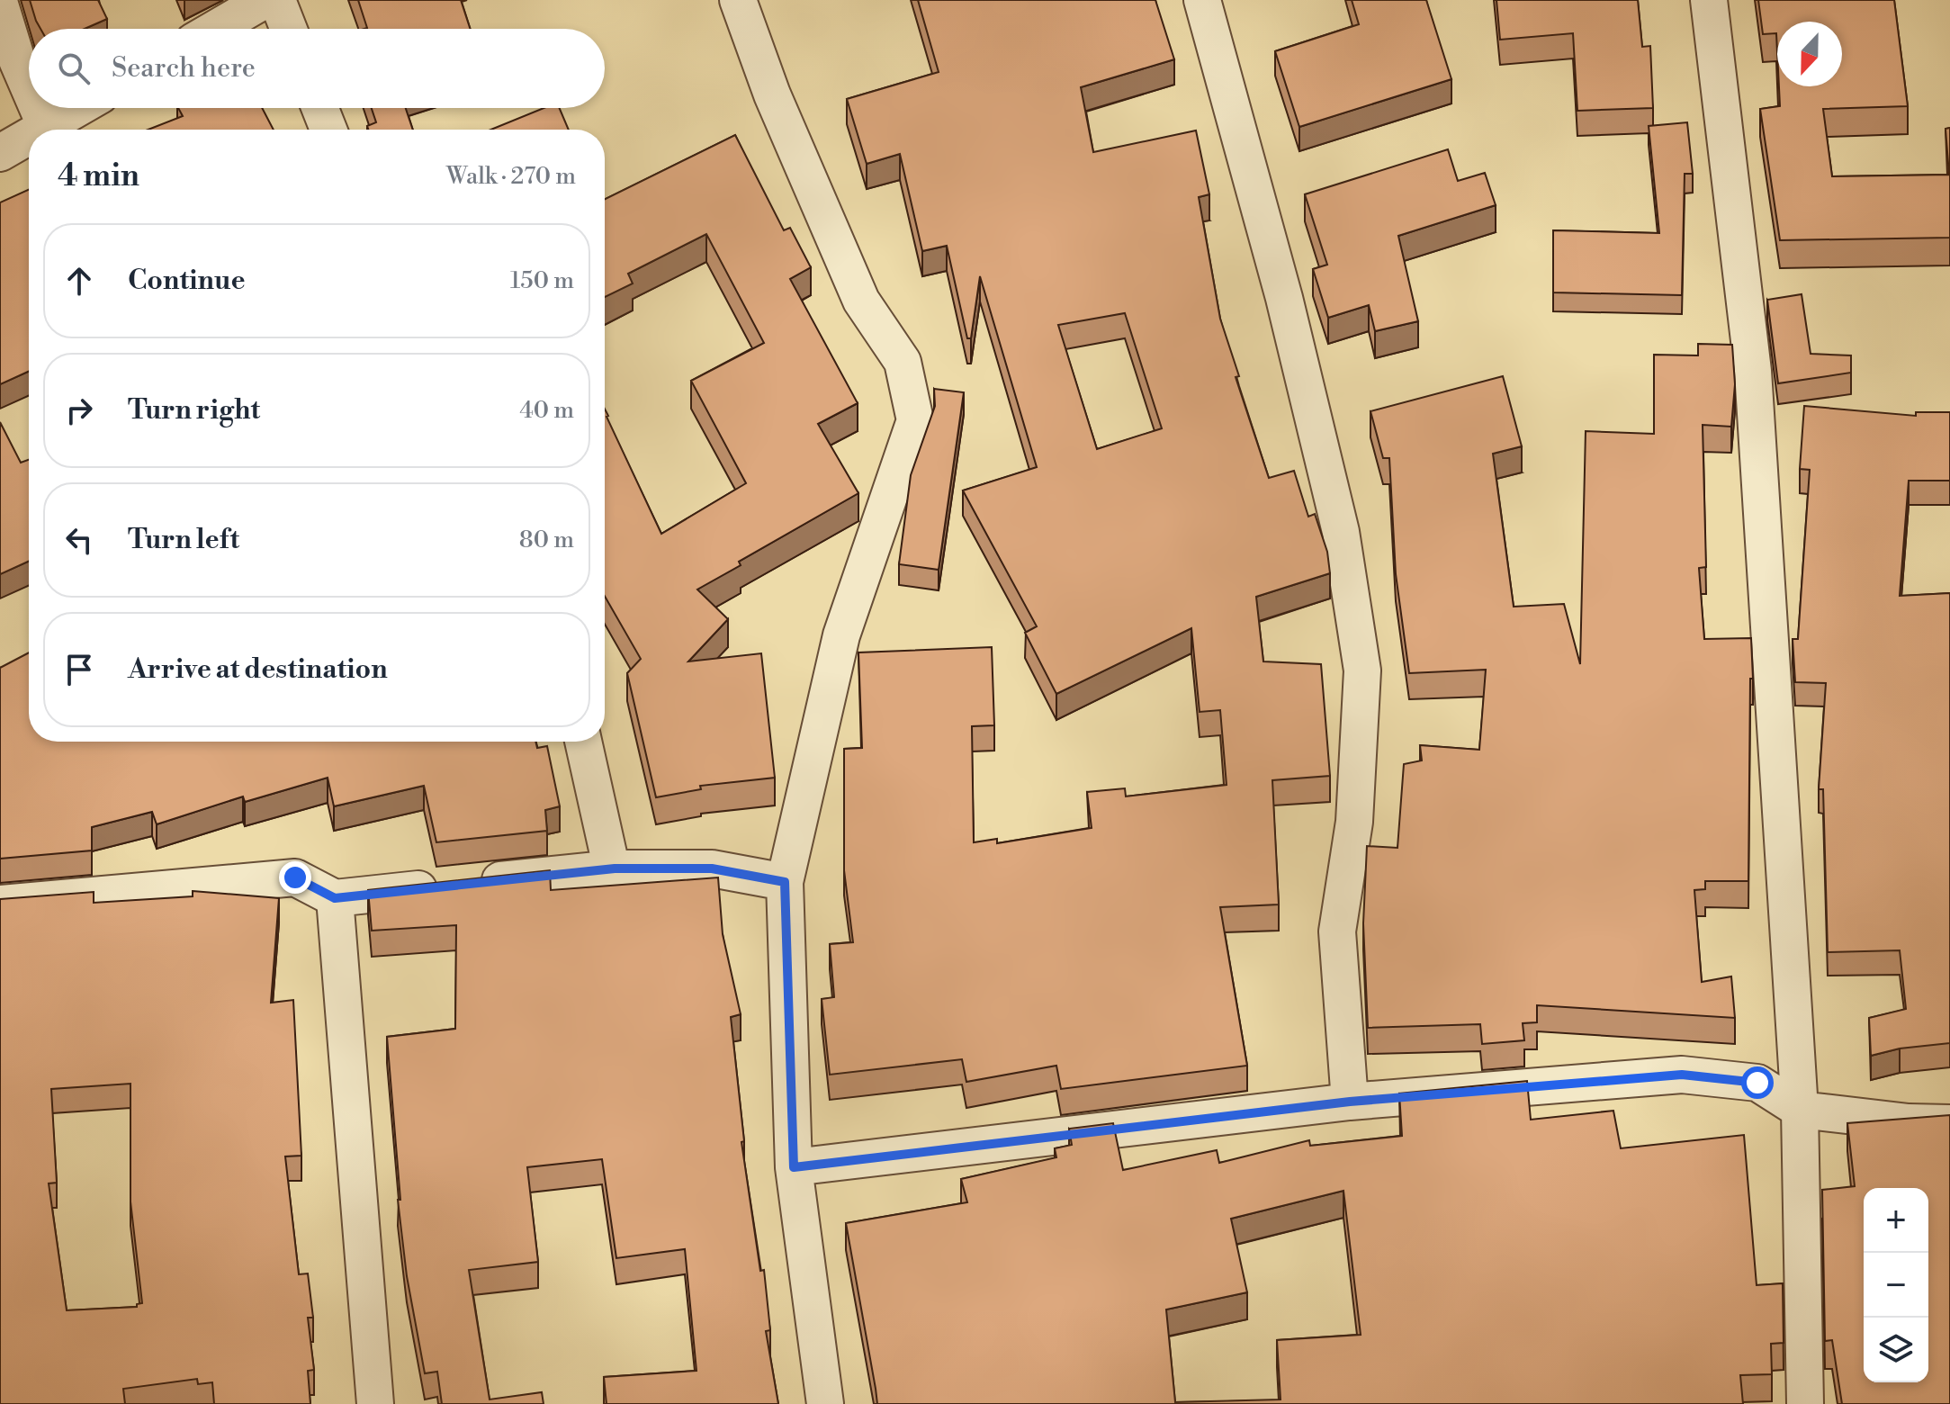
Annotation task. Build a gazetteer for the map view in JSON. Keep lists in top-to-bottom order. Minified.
{"north":"bottom","page":{"search":"Search here","heading":["4 min","Walk · 270 m"],"list":[["Continue","150 m"],["Turn right","40 m"],["Turn left","80 m"],"Arrive at destination"],"map_buttons":["+","−"]}}
